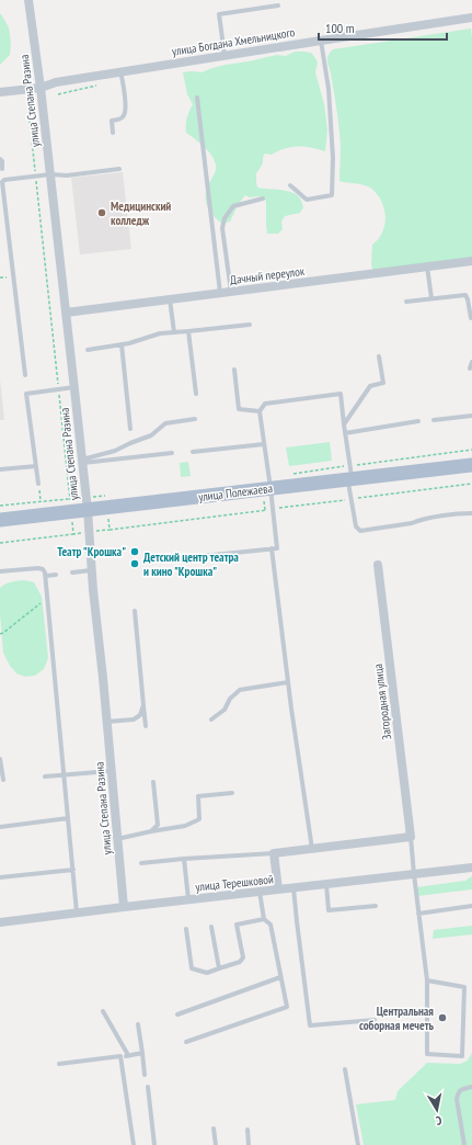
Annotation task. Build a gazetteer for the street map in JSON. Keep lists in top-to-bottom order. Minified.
{"streets":{"main road":["улица Полежаева"],"street":["улица Богдана Хмельницкого","улица Степана Разина","Дачный переулок","Загородная улица","улица Терешковой"]},"crossings":[["улица Богдана Хмельницкого","улица Степана Разина"],["улица Степана Разина","Дачный переулок"],["улица Степана Разина","улица Полежаева"],["улица Степана Разина","улица Терешковой"],["Загородная улица","улица Терешковой"]],"places":["Медицинский колледж","Театр \"Крошка\"","Детский центр театра и кино \"Крошка\"","Центральная соборная мечеть"],"scale_bar":"100 m","north":"bottom"}
